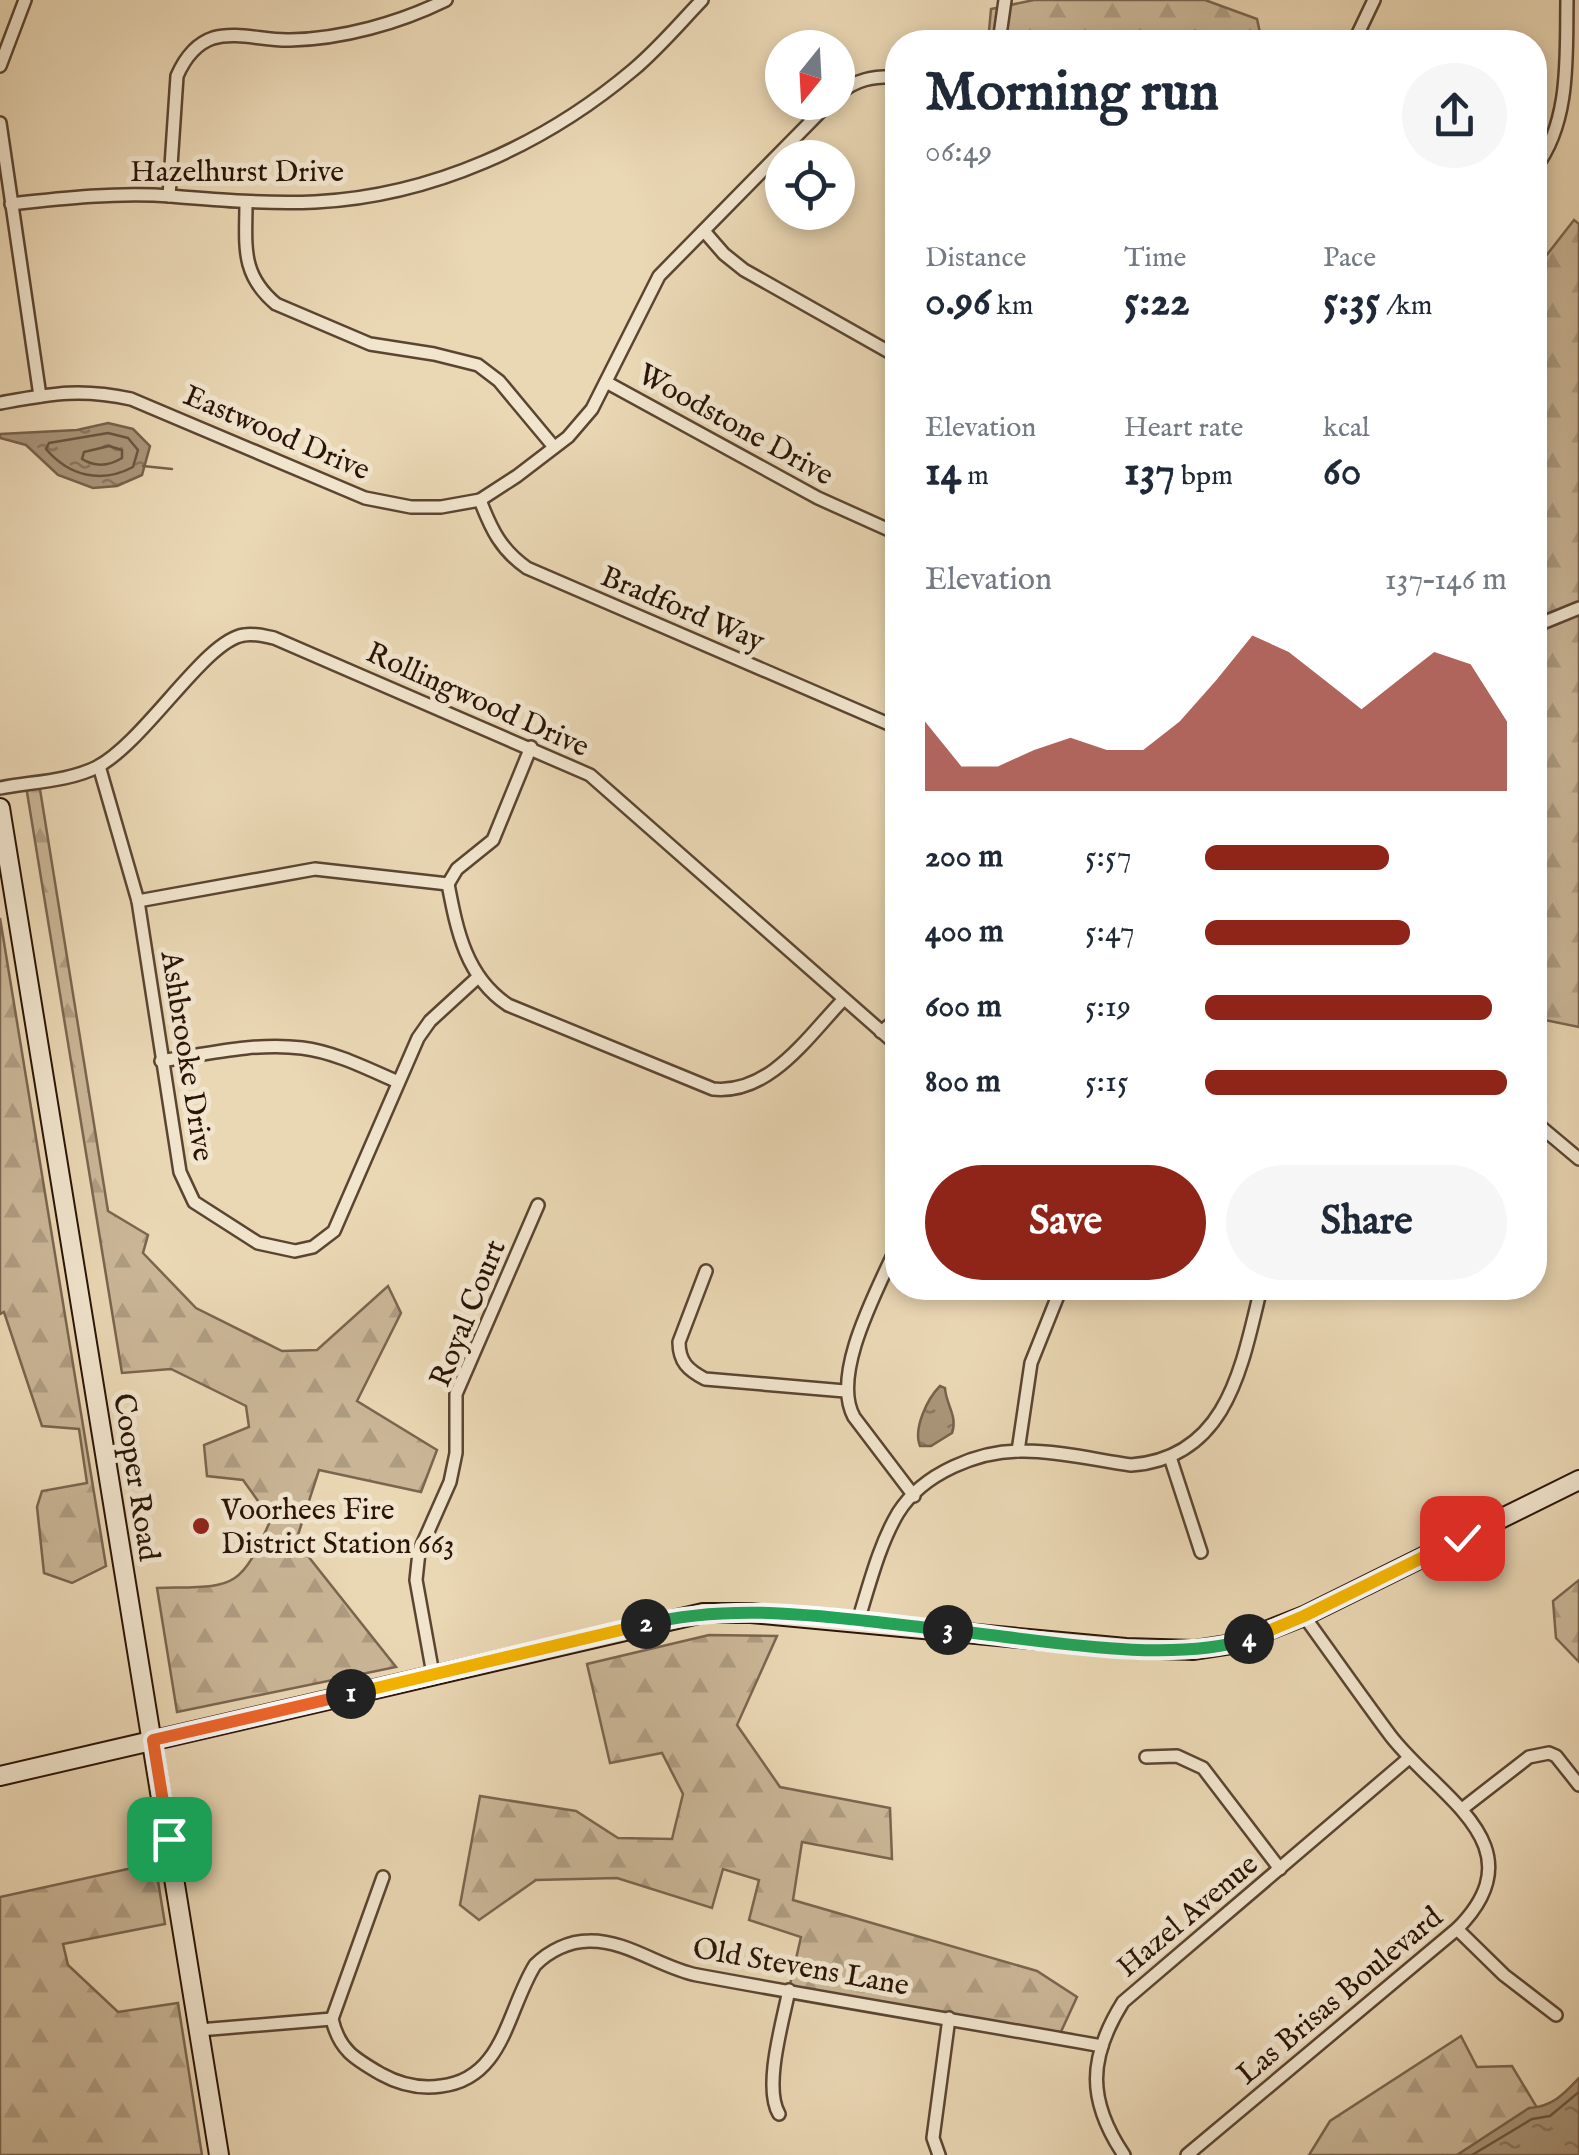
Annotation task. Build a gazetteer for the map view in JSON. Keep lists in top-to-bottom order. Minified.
{"streets":{"street":["Hazelhurst Drive","Woodstone Drive","Eastwood Drive","Bradford Way","Rollingwood Drive","Ashbrooke Drive","Royal Court","Cooper Road","Hazel Avenue","Old Stevens Lane","Las Brisas Boulevard"]},"crossings":[["Woodstone Drive","Eastwood Drive"],["Eastwood Drive","Bradford Way"],["Rollingwood Drive","Ashbrooke Drive"],["Hazel Avenue","Old Stevens Lane"],["Hazel Avenue","Las Brisas Boulevard"]],"places":["Voorhees Fire District Station 663"],"north":"bottom","page":{"heading":["Morning run","06:49"],"stats":[["Distance","0.96 km"],["Time","5:22"],["Pace","5:35 /km"],["Elevation","14 m"],["Heart rate","137 bpm"],["kcal","60"]],"chart":["Elevation","137–146 m"],"list":[{"name":"200 m","note":"5:57"},{"name":"400 m","note":"5:47"},{"name":"600 m","note":"5:19"},{"name":"800 m","note":"5:15"}],"buttons":["Save","Share"],"pins":["2","3","4","1"]}}
